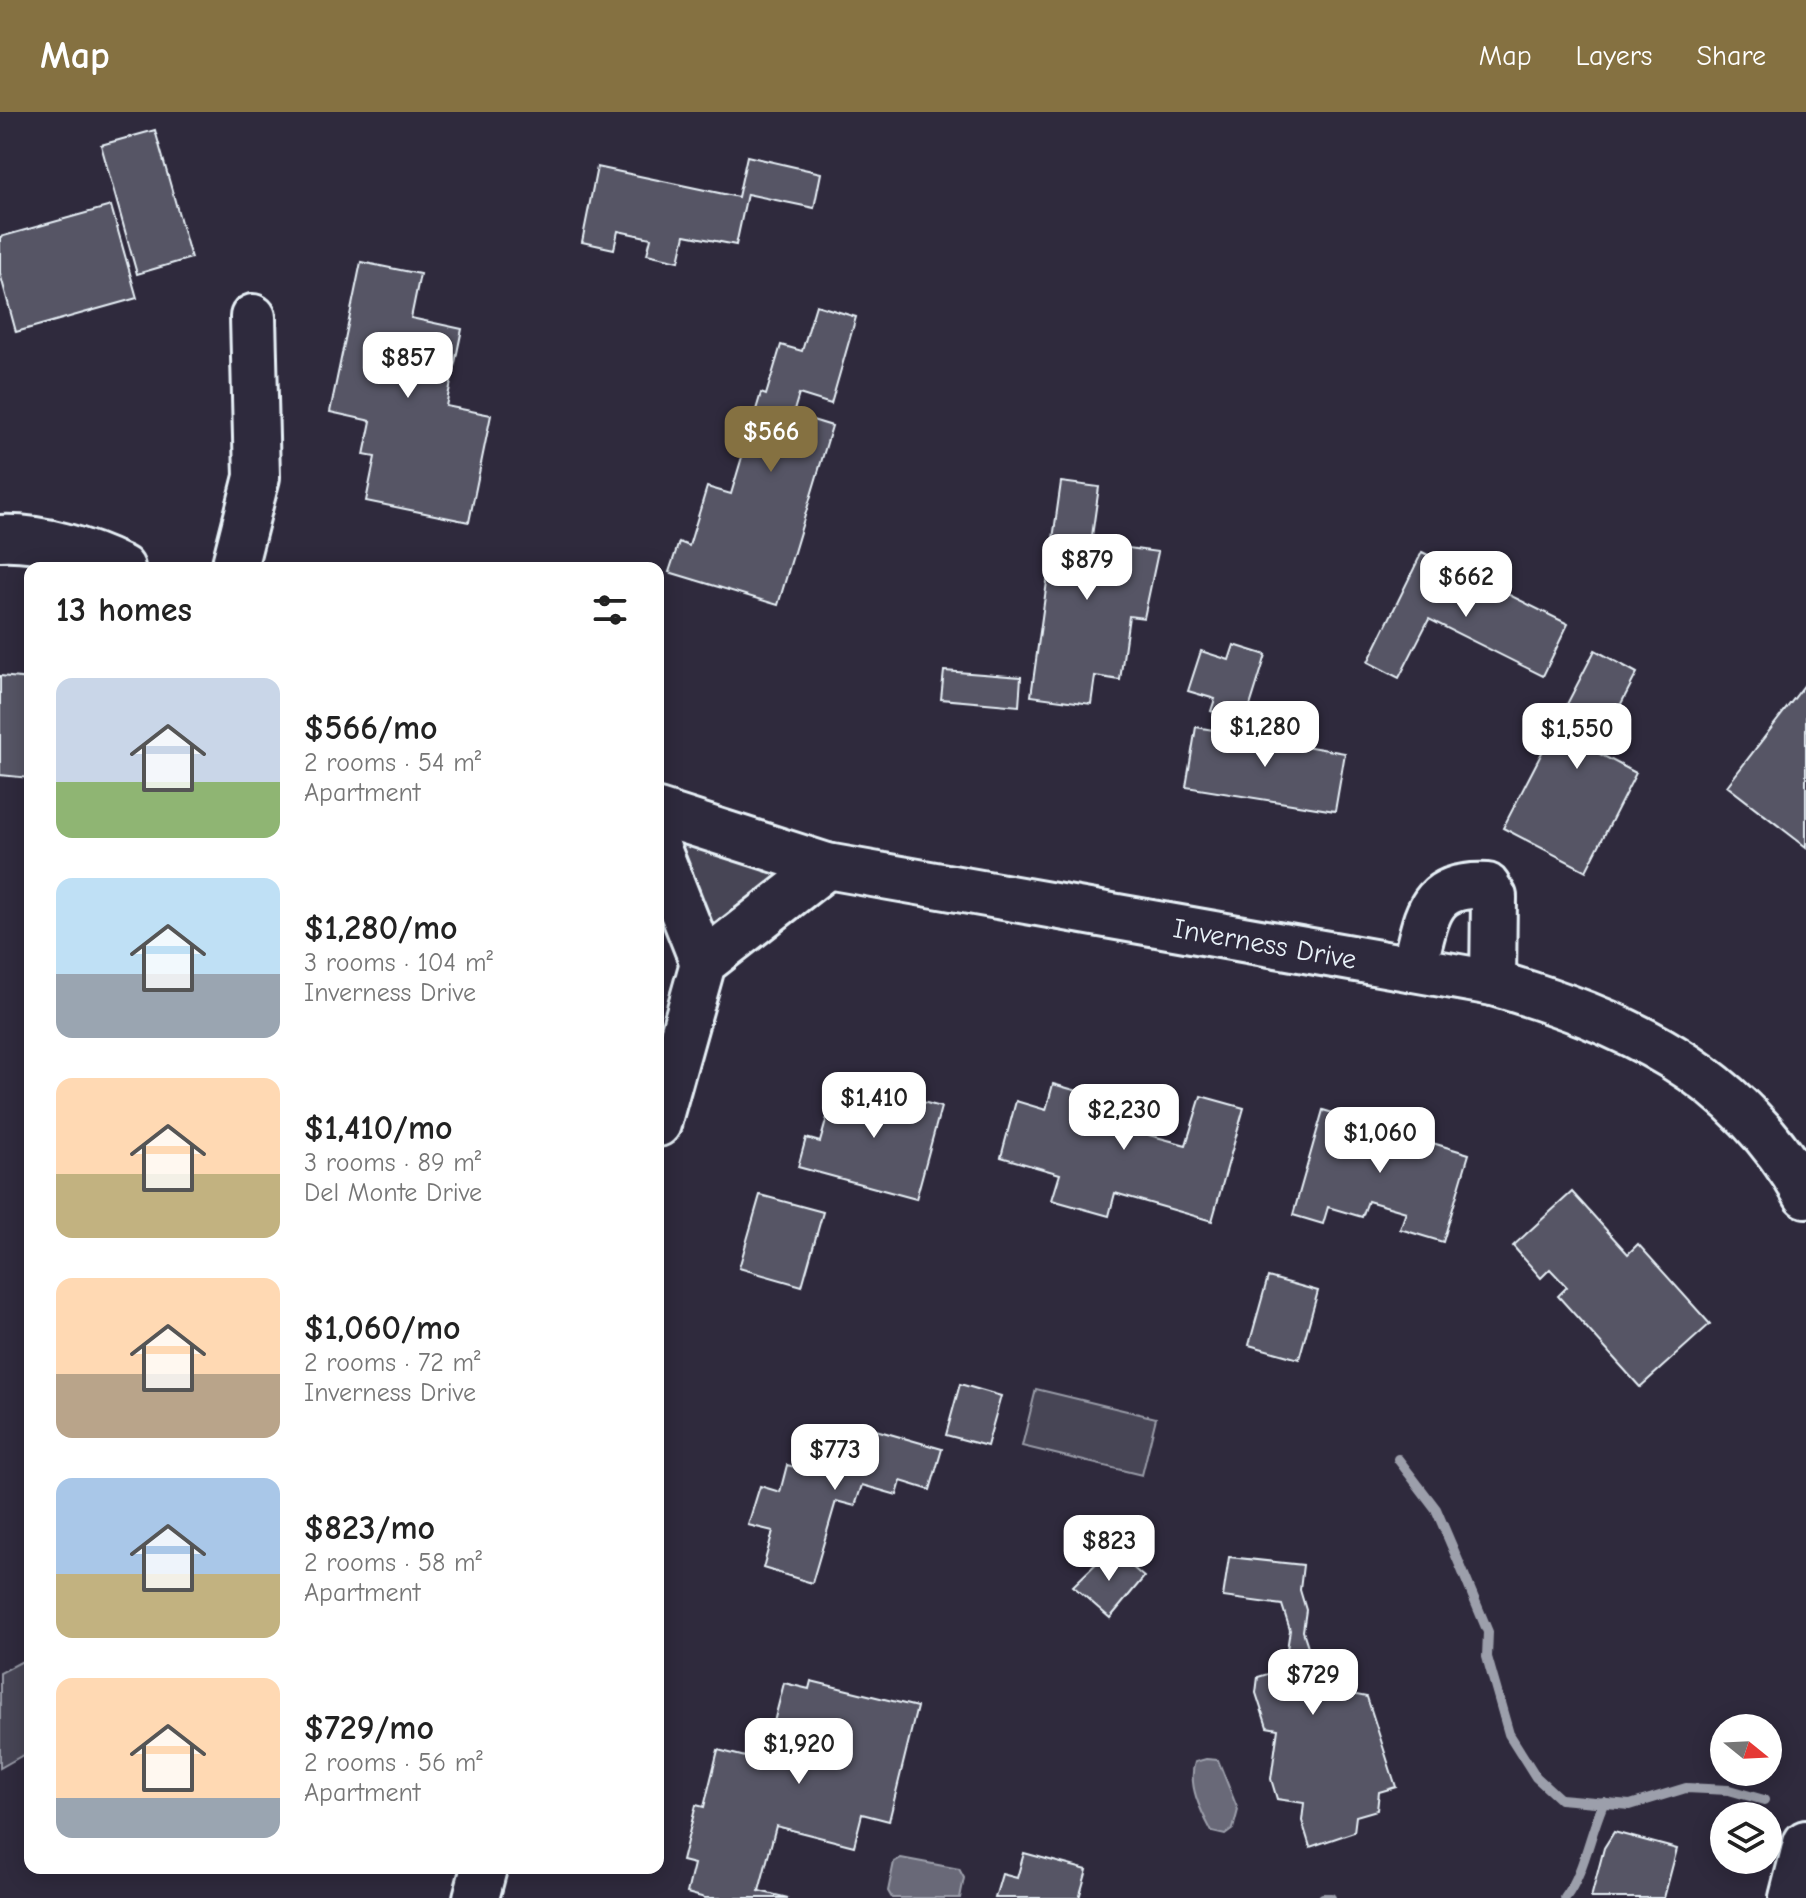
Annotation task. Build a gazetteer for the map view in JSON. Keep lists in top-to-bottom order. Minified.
{"streets":{"street":["Inverness Drive"]},"north":"right","page":{"header":"Map","nav":["Map","Layers","Share"],"price":["$857","$566","$879","$662","$1,280","$1,550","$1,410","$2,230","$1,060","$773","$823","$729","$1,920"],"heading":"13 homes","list":[{"name":"$566/mo","note":"2 rooms · 54 m² · Apartment"},{"name":"$1,280/mo","note":"3 rooms · 104 m² · Inverness Drive"},{"name":"$1,410/mo","note":"3 rooms · 89 m² · Del Monte Drive"},{"name":"$1,060/mo","note":"2 rooms · 72 m² · Inverness Drive"},{"name":"$823/mo","note":"2 rooms · 58 m² · Apartment"},{"name":"$729/mo","note":"2 rooms · 56 m² · Apartment"}]}}
